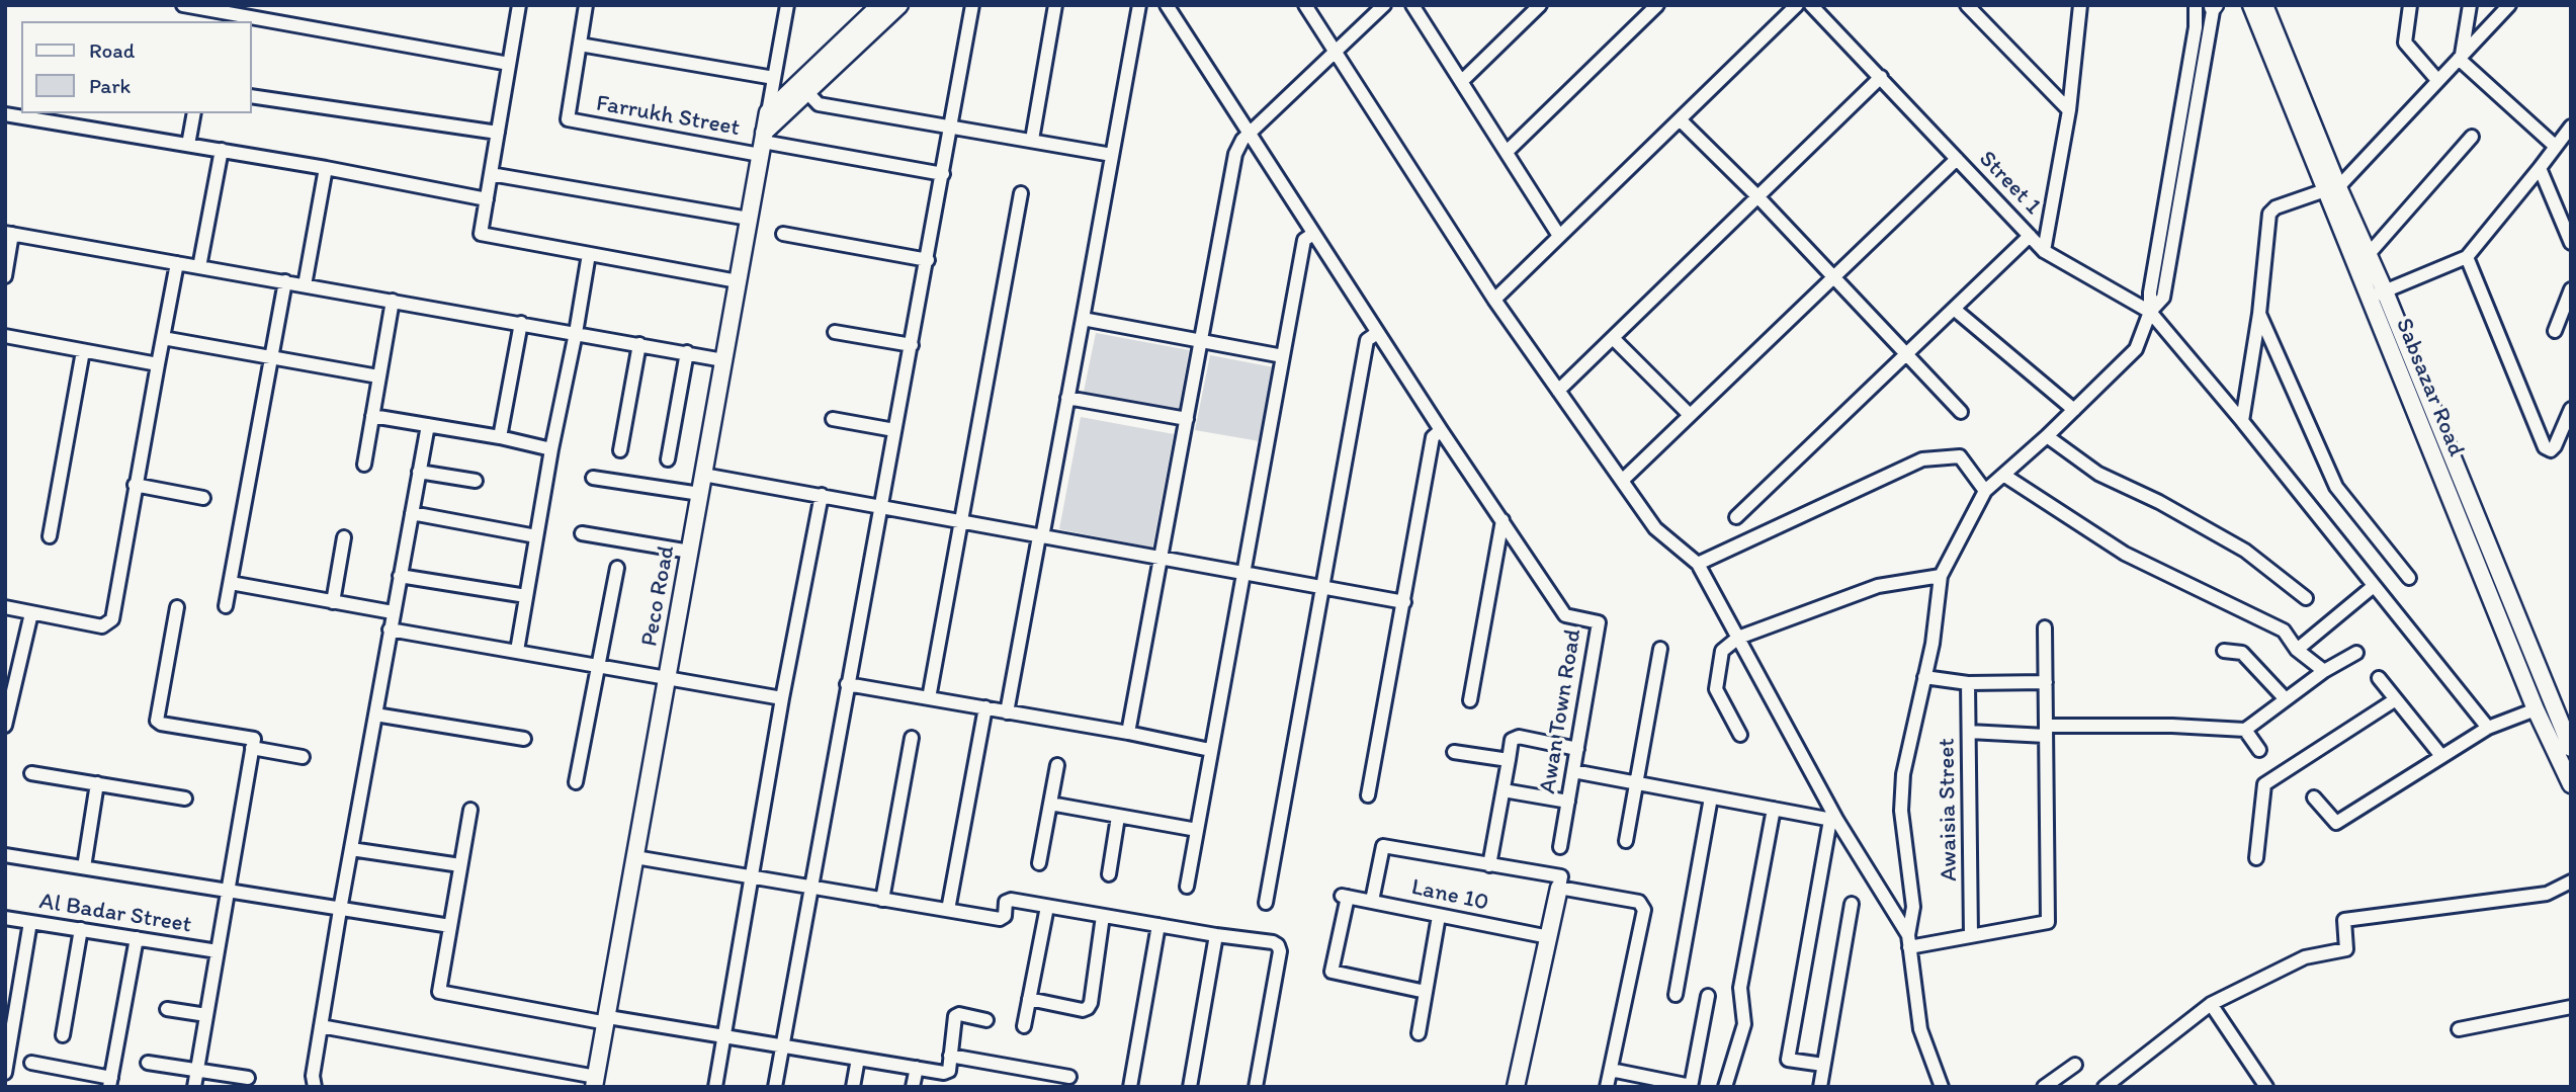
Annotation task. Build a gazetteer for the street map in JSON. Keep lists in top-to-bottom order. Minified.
{"streets":{"street":["Farrukh Street","Street 1","Sabsazar Road","Peco Road","Awan Town Road","Awaisia Street","Lane 10","Al Badar Street"]},"crossings":[["Farrukh Street","Peco Road"]],"legend":["Road","Park"]}
